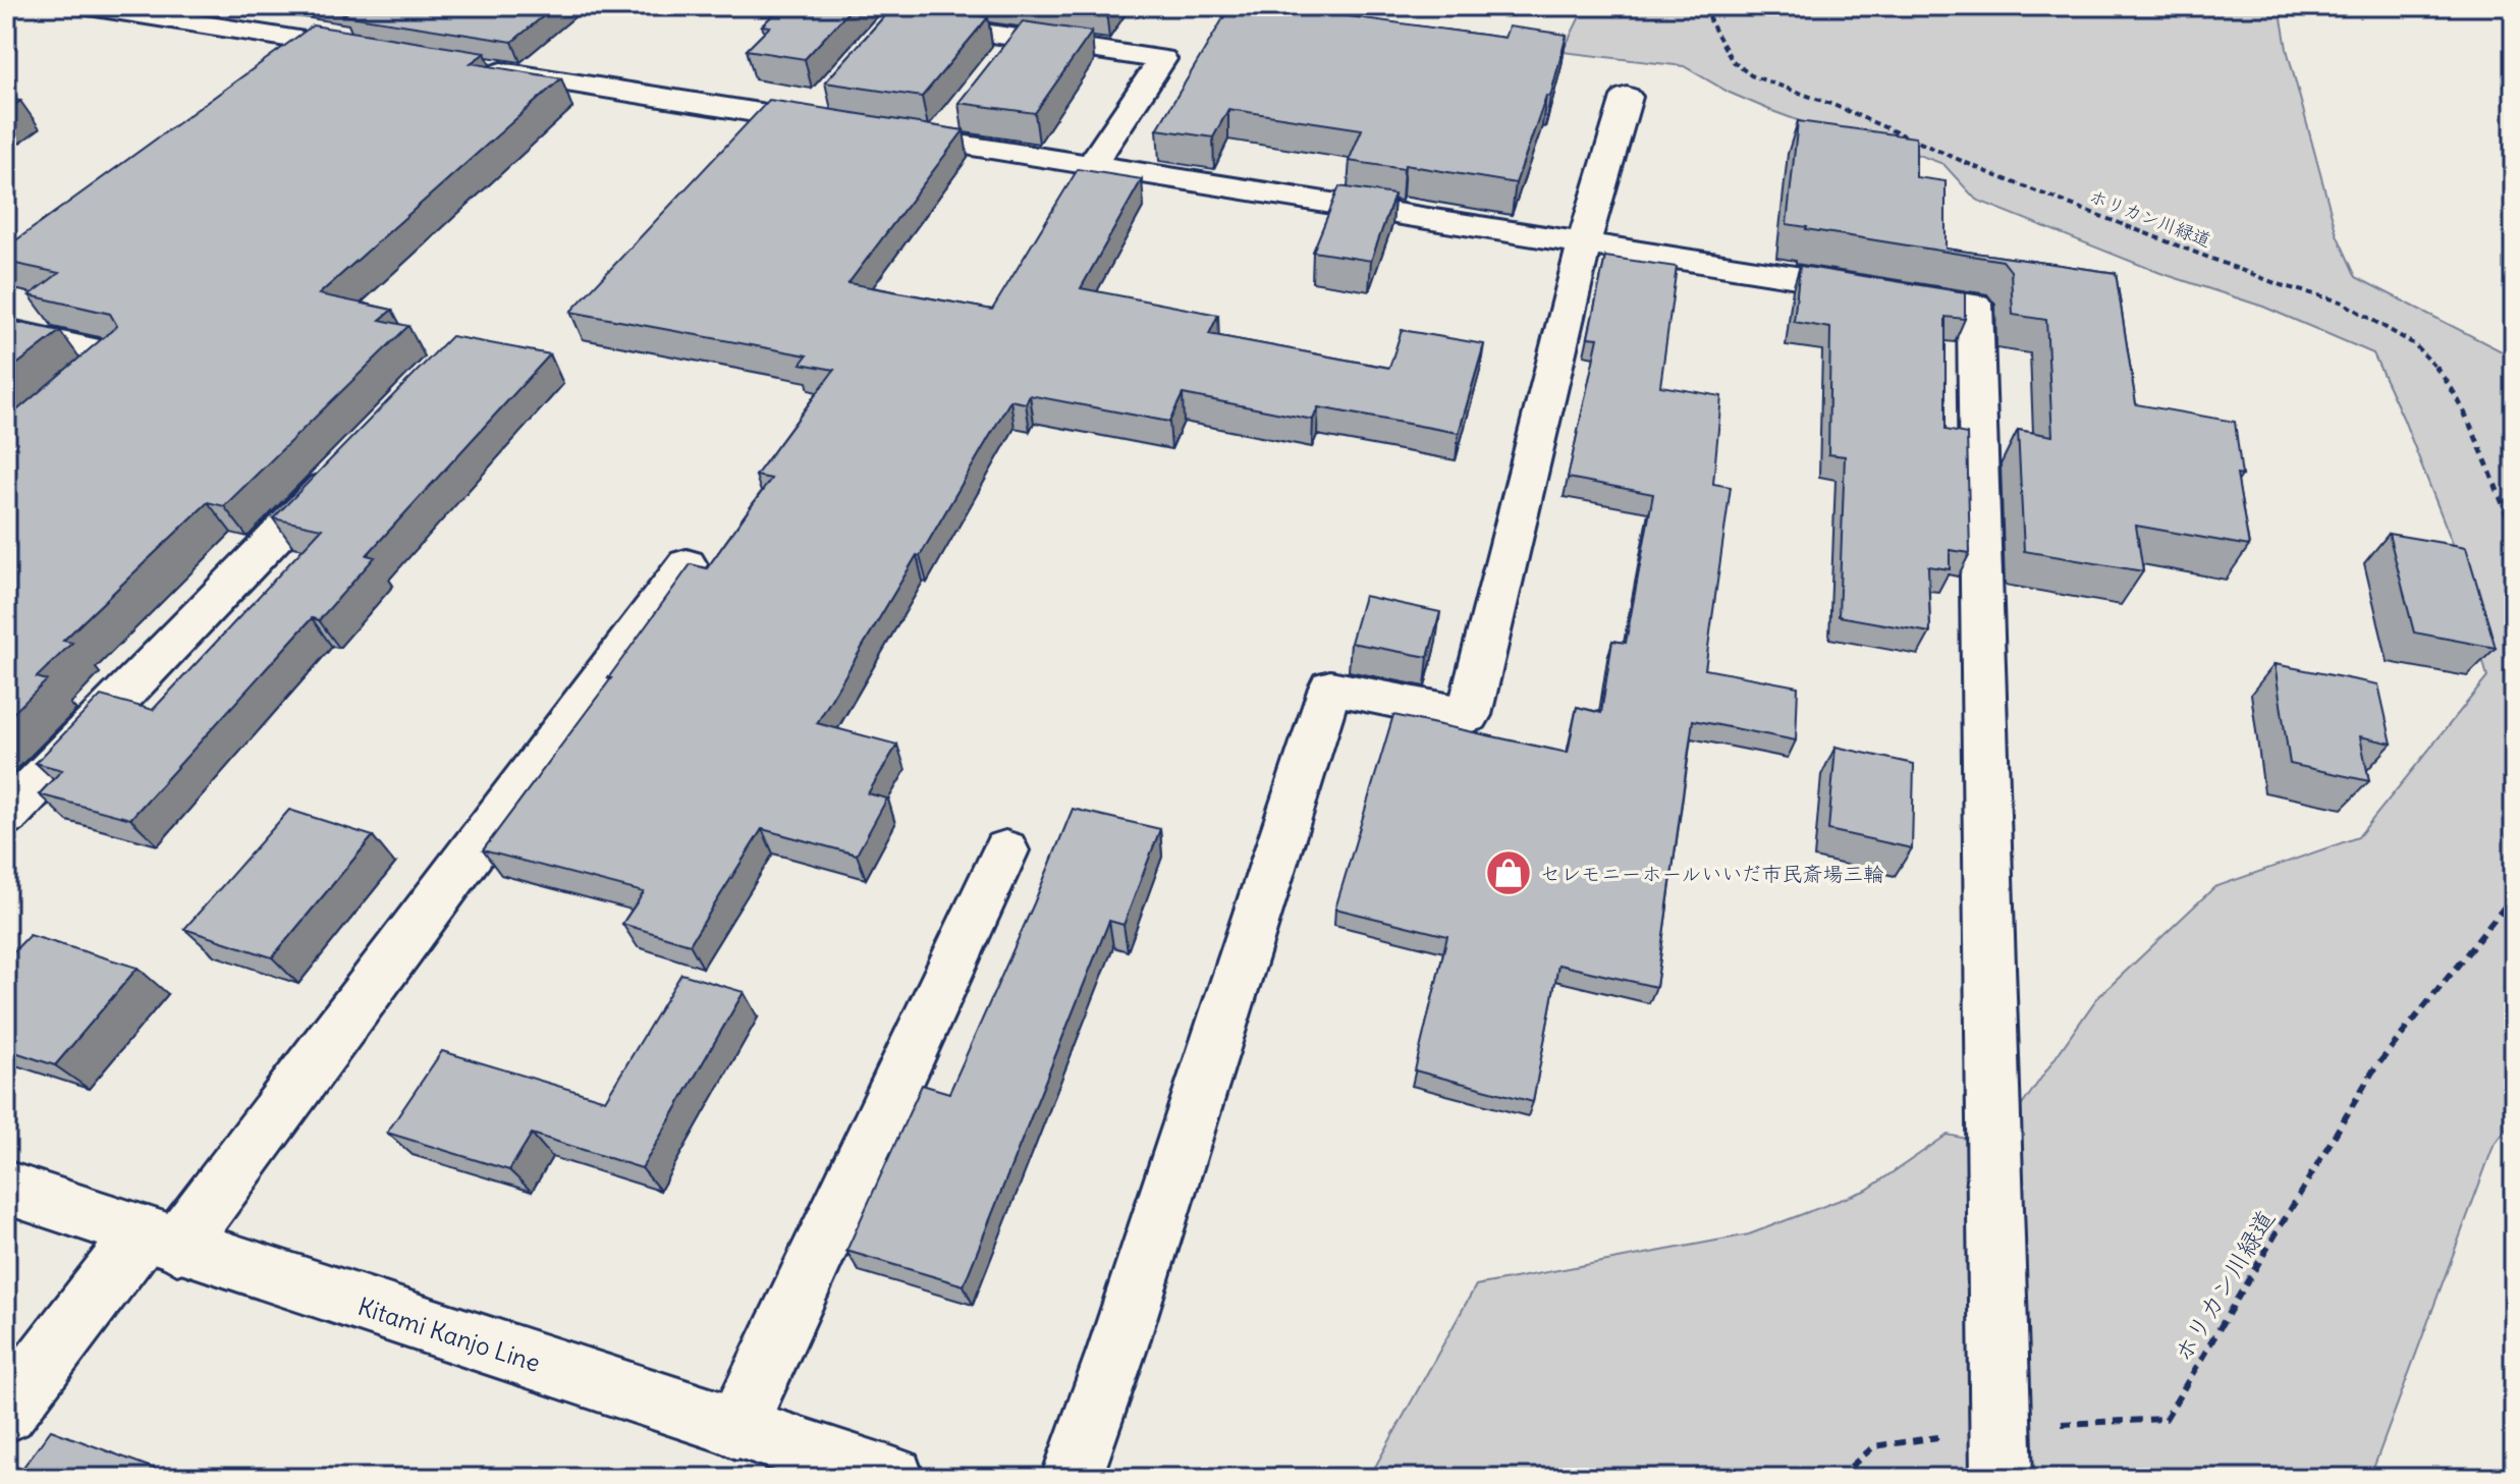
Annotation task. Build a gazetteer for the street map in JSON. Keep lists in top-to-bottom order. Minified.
{"streets":{"street":["Kitami Kanjo Line"],"path":["ホリカン川緑道"]},"places":{"shop":["セレモニーホールいいだ市民斎場三輪"]}}
